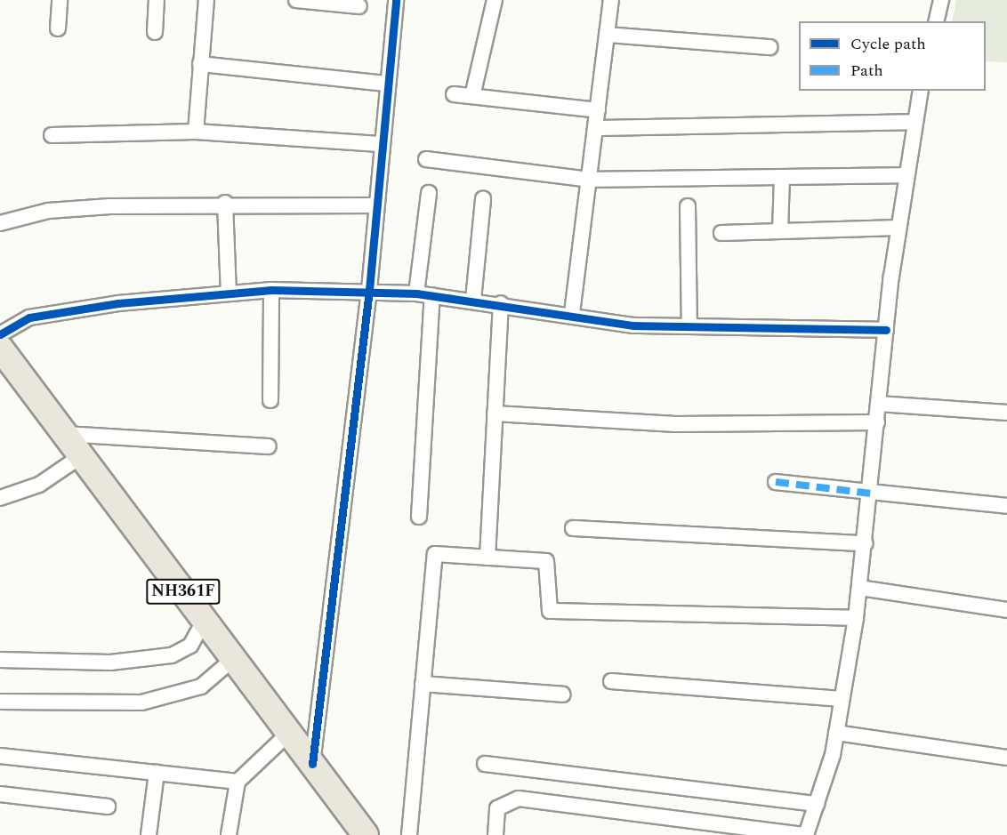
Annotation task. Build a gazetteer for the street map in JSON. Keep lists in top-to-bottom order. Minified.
{"streets":{"highway":["NH361F"]},"legend":["Cycle path","Path"]}
